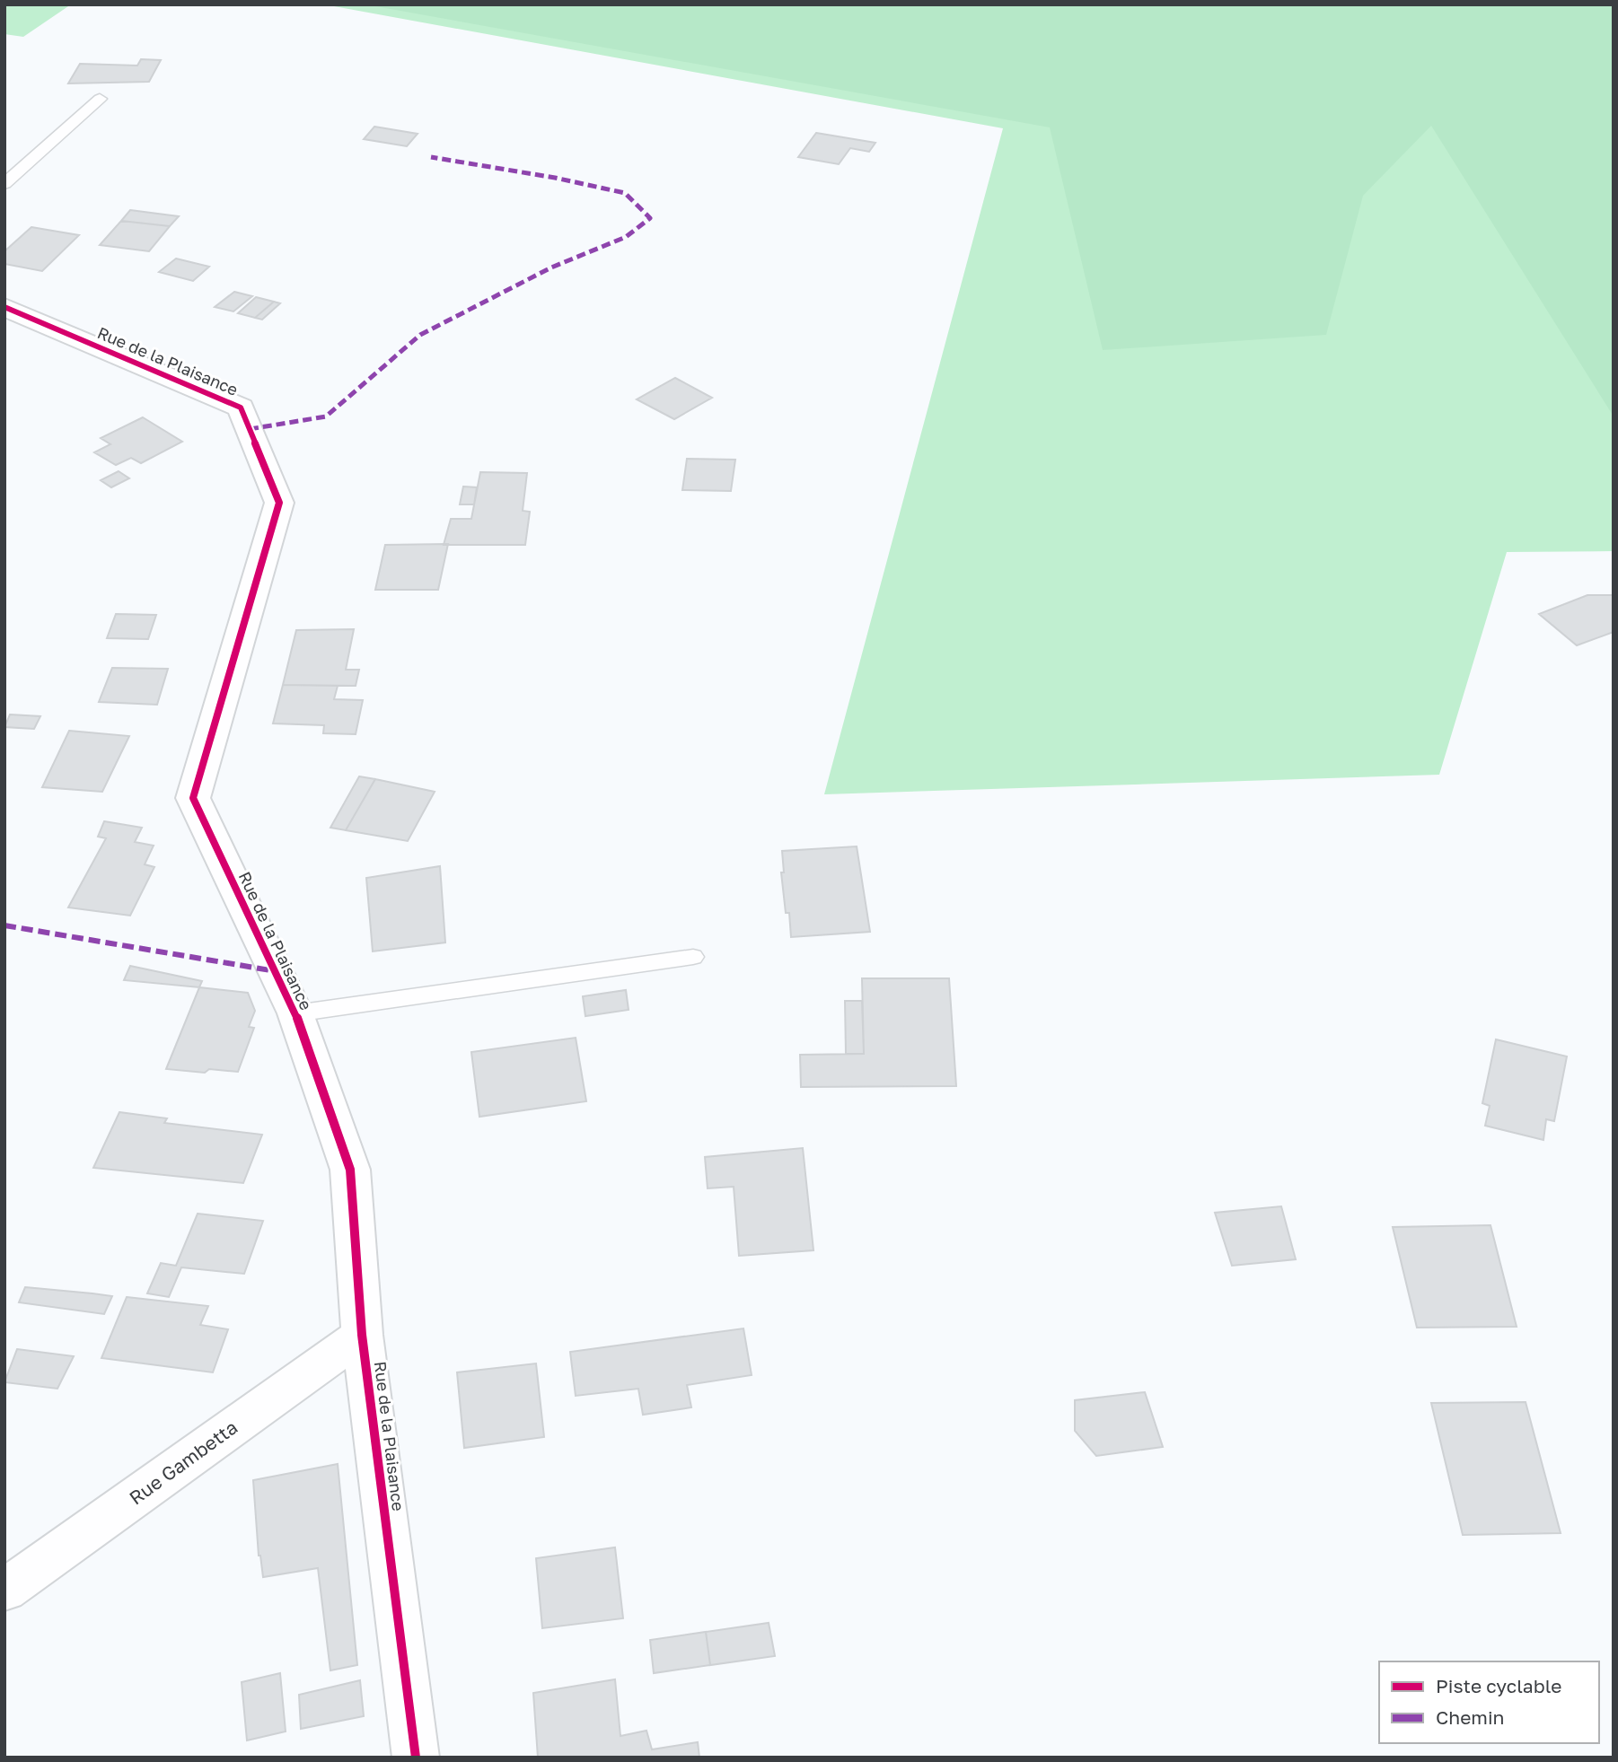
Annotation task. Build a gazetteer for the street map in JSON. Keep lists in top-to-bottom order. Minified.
{"streets":{"street":["Rue de la Plaisance","Rue Gambetta"]},"crossings":[["Rue de la Plaisance","Rue Gambetta"]],"legend":["Piste cyclable","Chemin"]}
